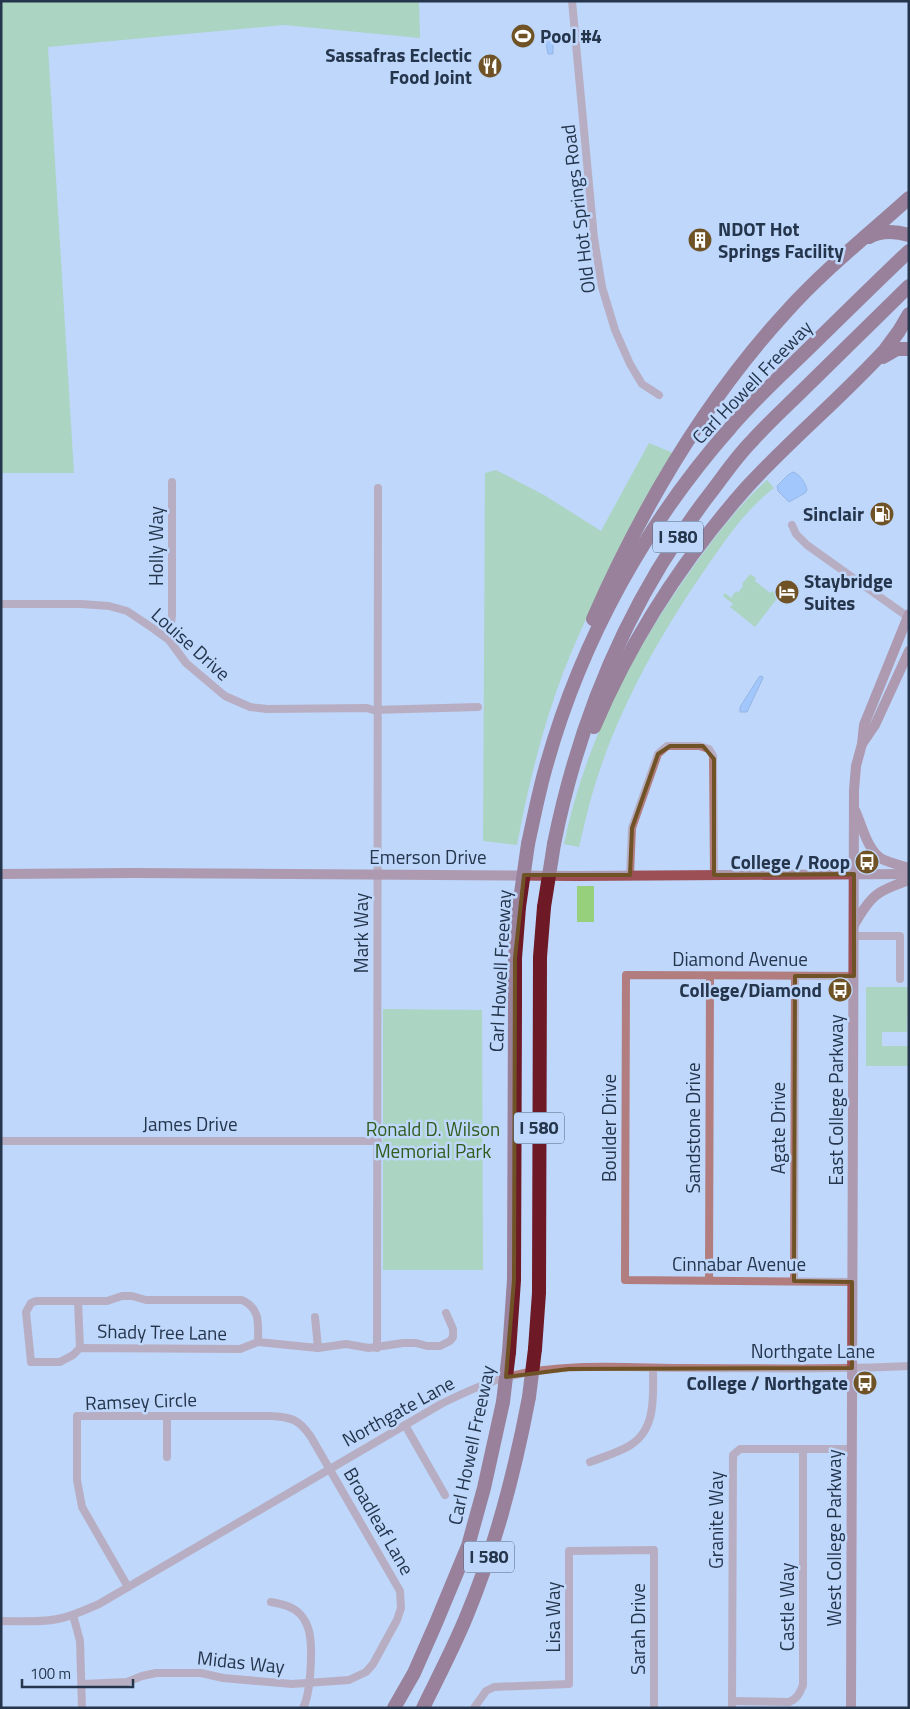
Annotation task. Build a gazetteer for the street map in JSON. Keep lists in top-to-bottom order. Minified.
{"streets":{"highway":["Carl Howell Freeway","I 580"],"main road":["Emerson Drive","East College Parkway","West College Parkway"],"street":["Old Hot Springs Road","Holly Way","Louise Drive","Mark Way","Diamond Avenue","James Drive","Boulder Drive","Sandstone Drive","Agate Drive","Cinnabar Avenue","Shady Tree Lane","Northgate Lane","Ramsey Circle","Granite Way","Broadleaf Lane","Castle Way","Lisa Way","Sarah Drive","Midas Way"]},"crossings":[["Holly Way","Louise Drive"],["Louise Drive","Mark Way"],["Emerson Drive","Mark Way"],["Emerson Drive","East College Parkway"],["Mark Way","James Drive"],["Mark Way","Shady Tree Lane"],["Diamond Avenue","East College Parkway"],["Diamond Avenue","Boulder Drive"],["Diamond Avenue","Sandstone Drive"],["Diamond Avenue","Agate Drive"],["East College Parkway","Cinnabar Avenue"],["East College Parkway","Northgate Lane"],["East College Parkway","West College Parkway"],["Boulder Drive","Cinnabar Avenue"],["Sandstone Drive","Cinnabar Avenue"],["Agate Drive","Cinnabar Avenue"],["Northgate Lane","Ramsey Circle"],["Northgate Lane","Broadleaf Lane"],["Northgate Lane","West College Parkway"],["Ramsey Circle","Broadleaf Lane"],["Granite Way","West College Parkway"],["Granite Way","Castle Way"],["Broadleaf Lane","Midas Way"],["Lisa Way","Sarah Drive"]],"parks":["Ronald D. Wilson Memorial Park"],"places":{"sports":["Pool #4"],"restaurant":["Sassafras Eclectic Food Joint"],"building":["NDOT Hot Springs Facility"],"fuel station":["Sinclair"],"hotel":["Staybridge Suites"],"bus stop":["College / Roop","College/Diamond","College / Northgate"]},"scale_bar":"100 m"}
